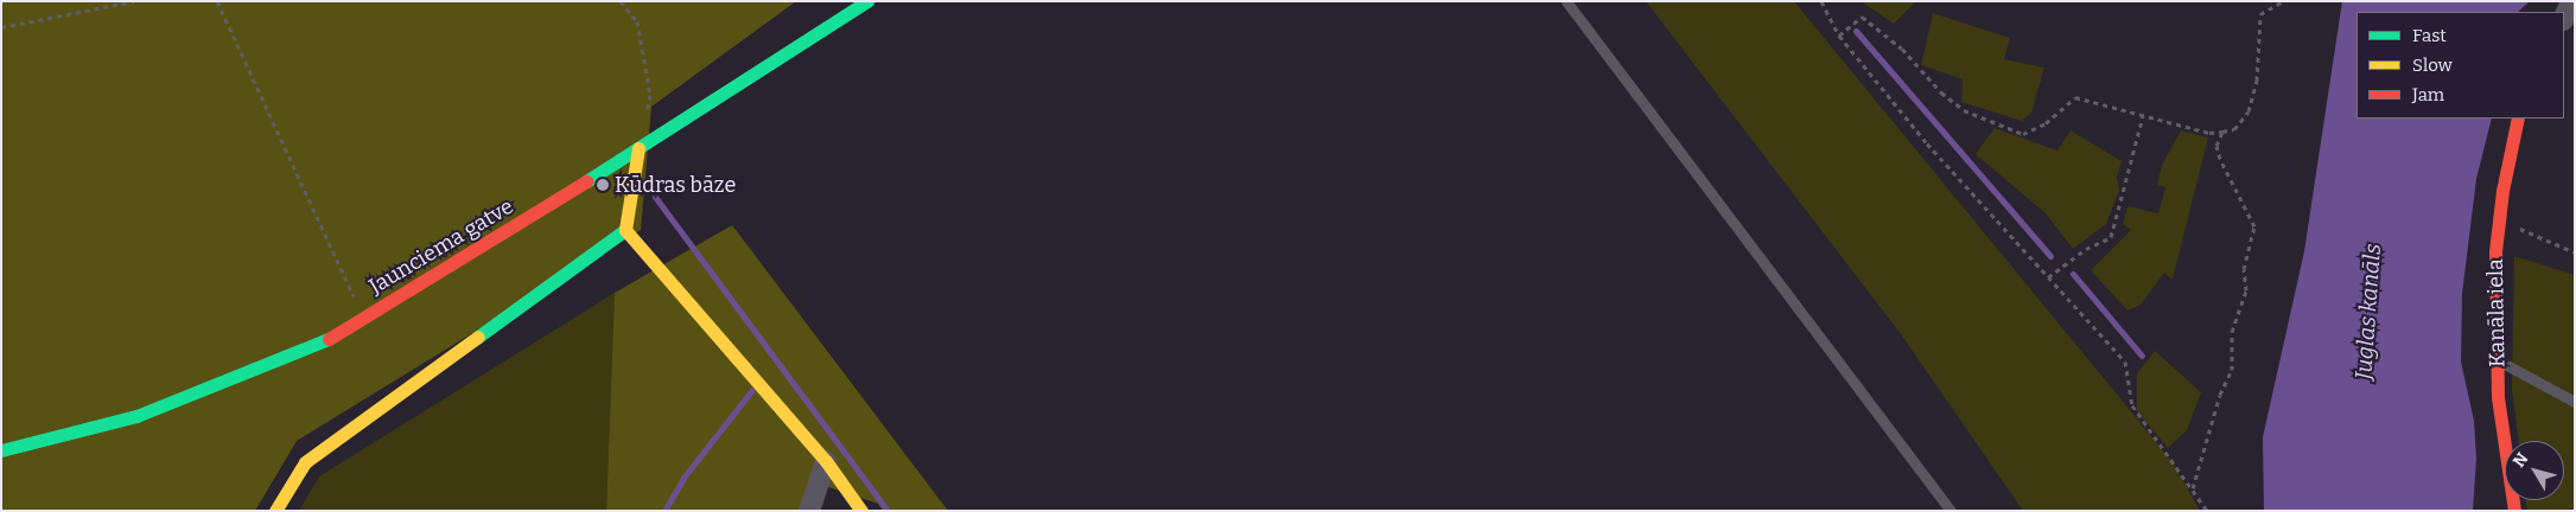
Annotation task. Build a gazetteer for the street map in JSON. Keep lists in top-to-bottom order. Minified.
{"streets":{"street":["Jaunciema gatve","Kanāla iela"]},"water":["Juglas kanāls"],"places":["Kūdras bāze"],"legend":["Fast","Slow","Jam"],"north":"top left"}
